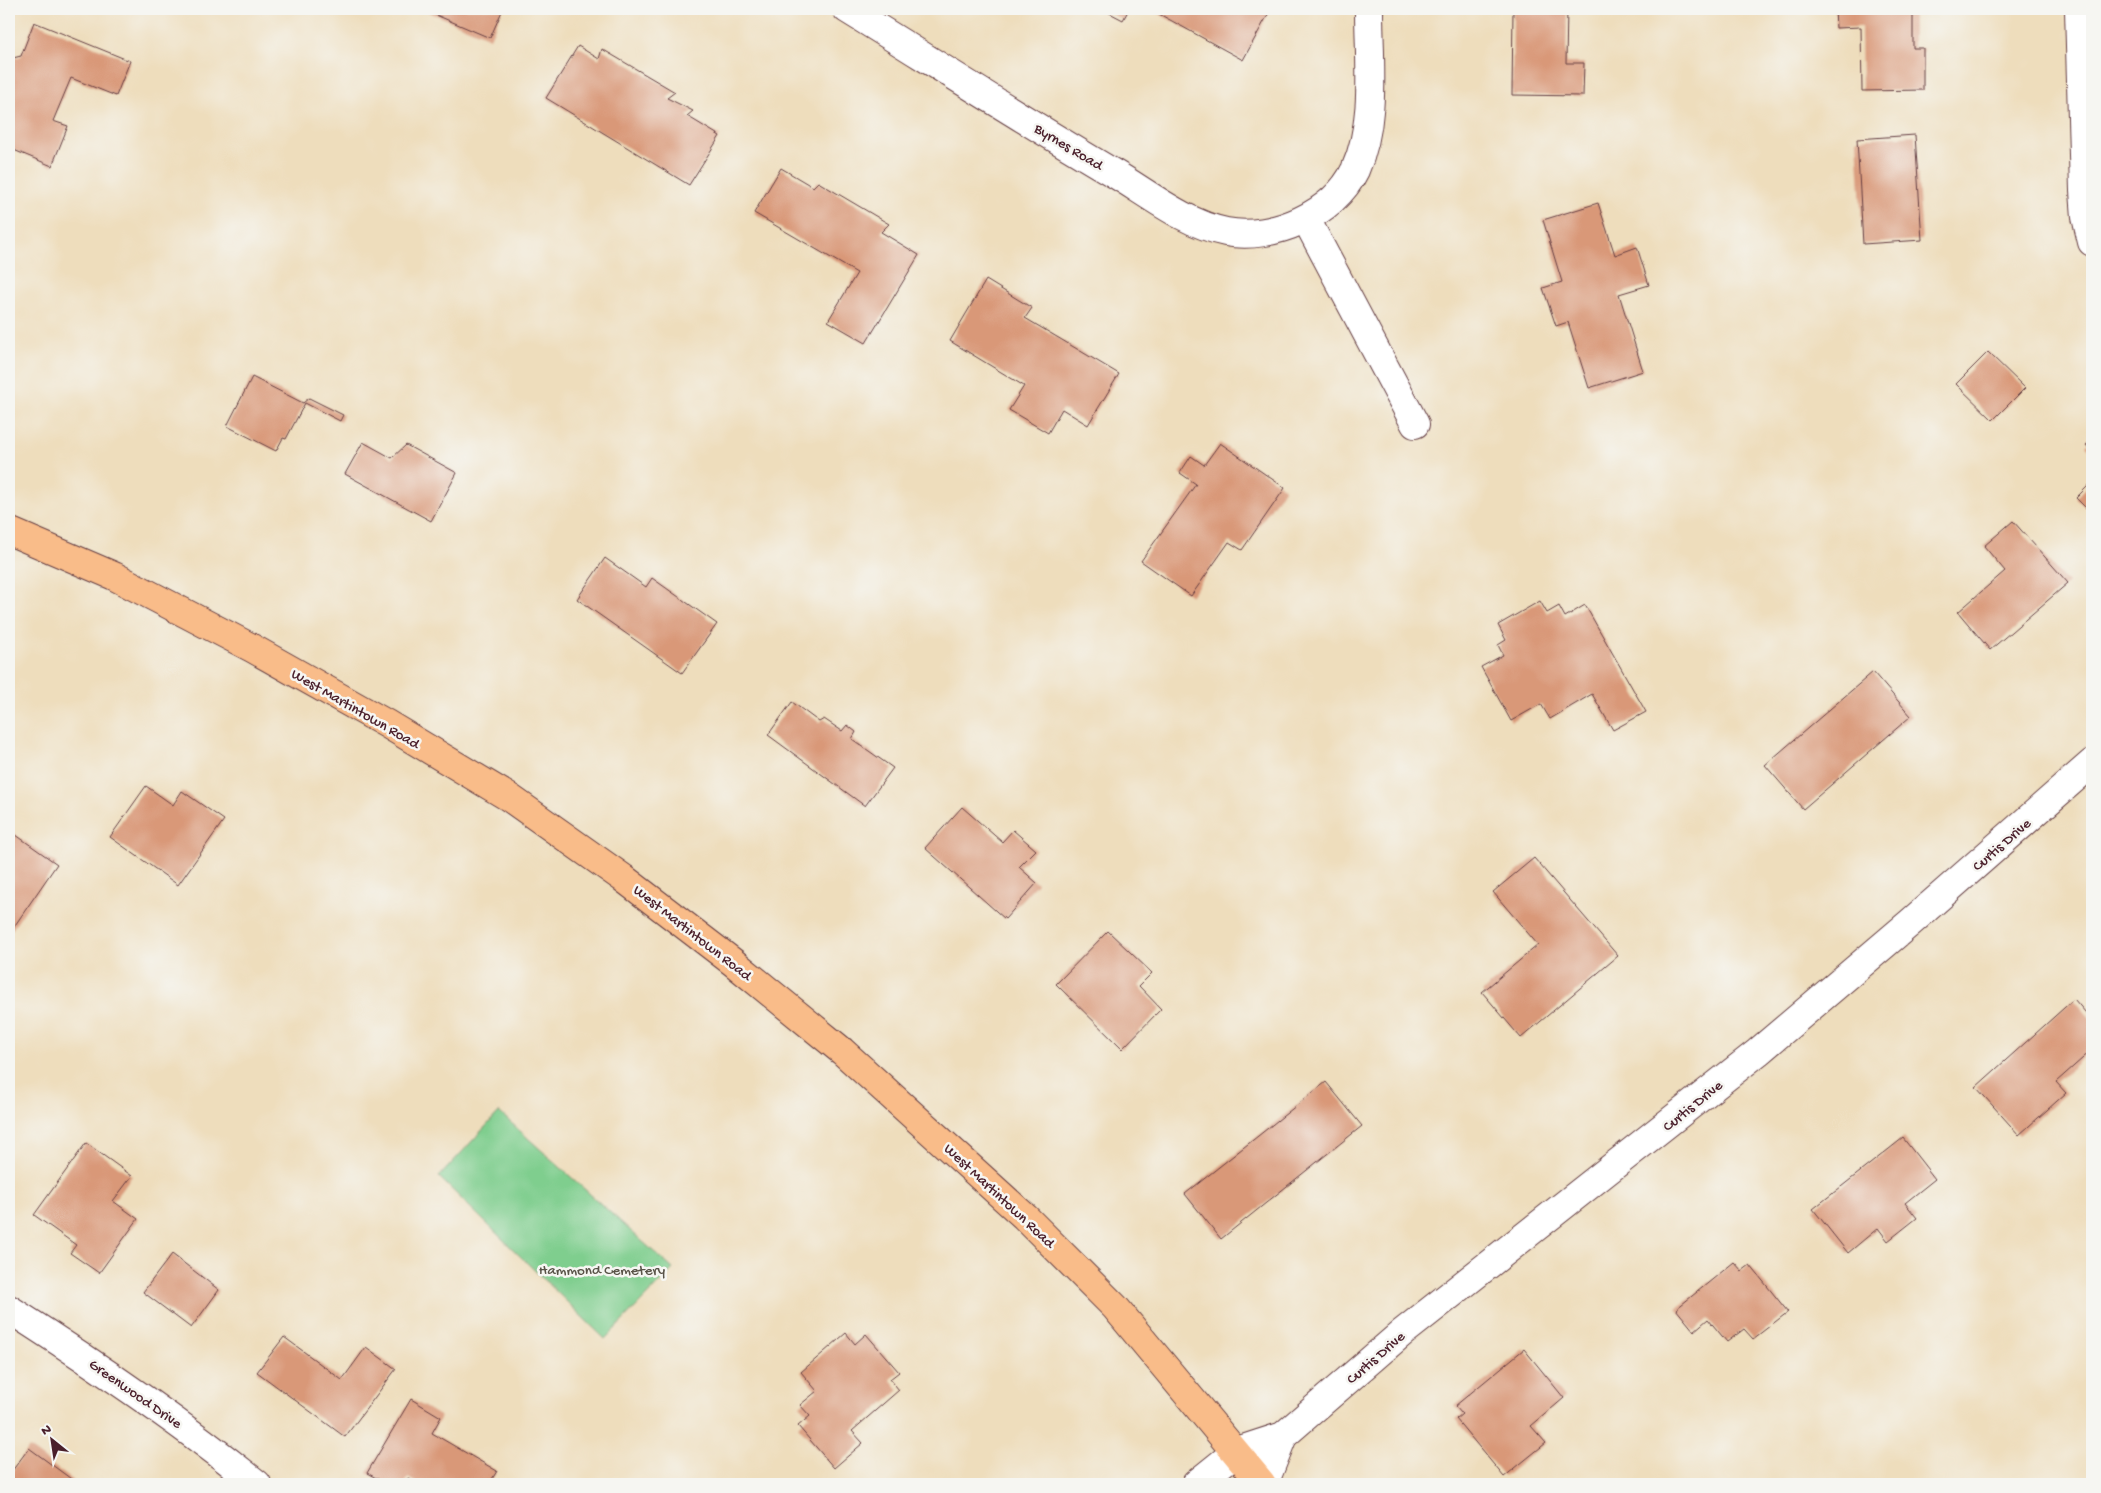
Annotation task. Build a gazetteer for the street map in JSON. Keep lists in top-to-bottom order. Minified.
{"streets":{"main road":["West Martintown Road"],"street":["Byrnes Road","Curtis Drive","Greenwood Drive"]},"crossings":[["West Martintown Road","Curtis Drive"]],"parks":["Hammond Cemetery"],"north":"top left"}
